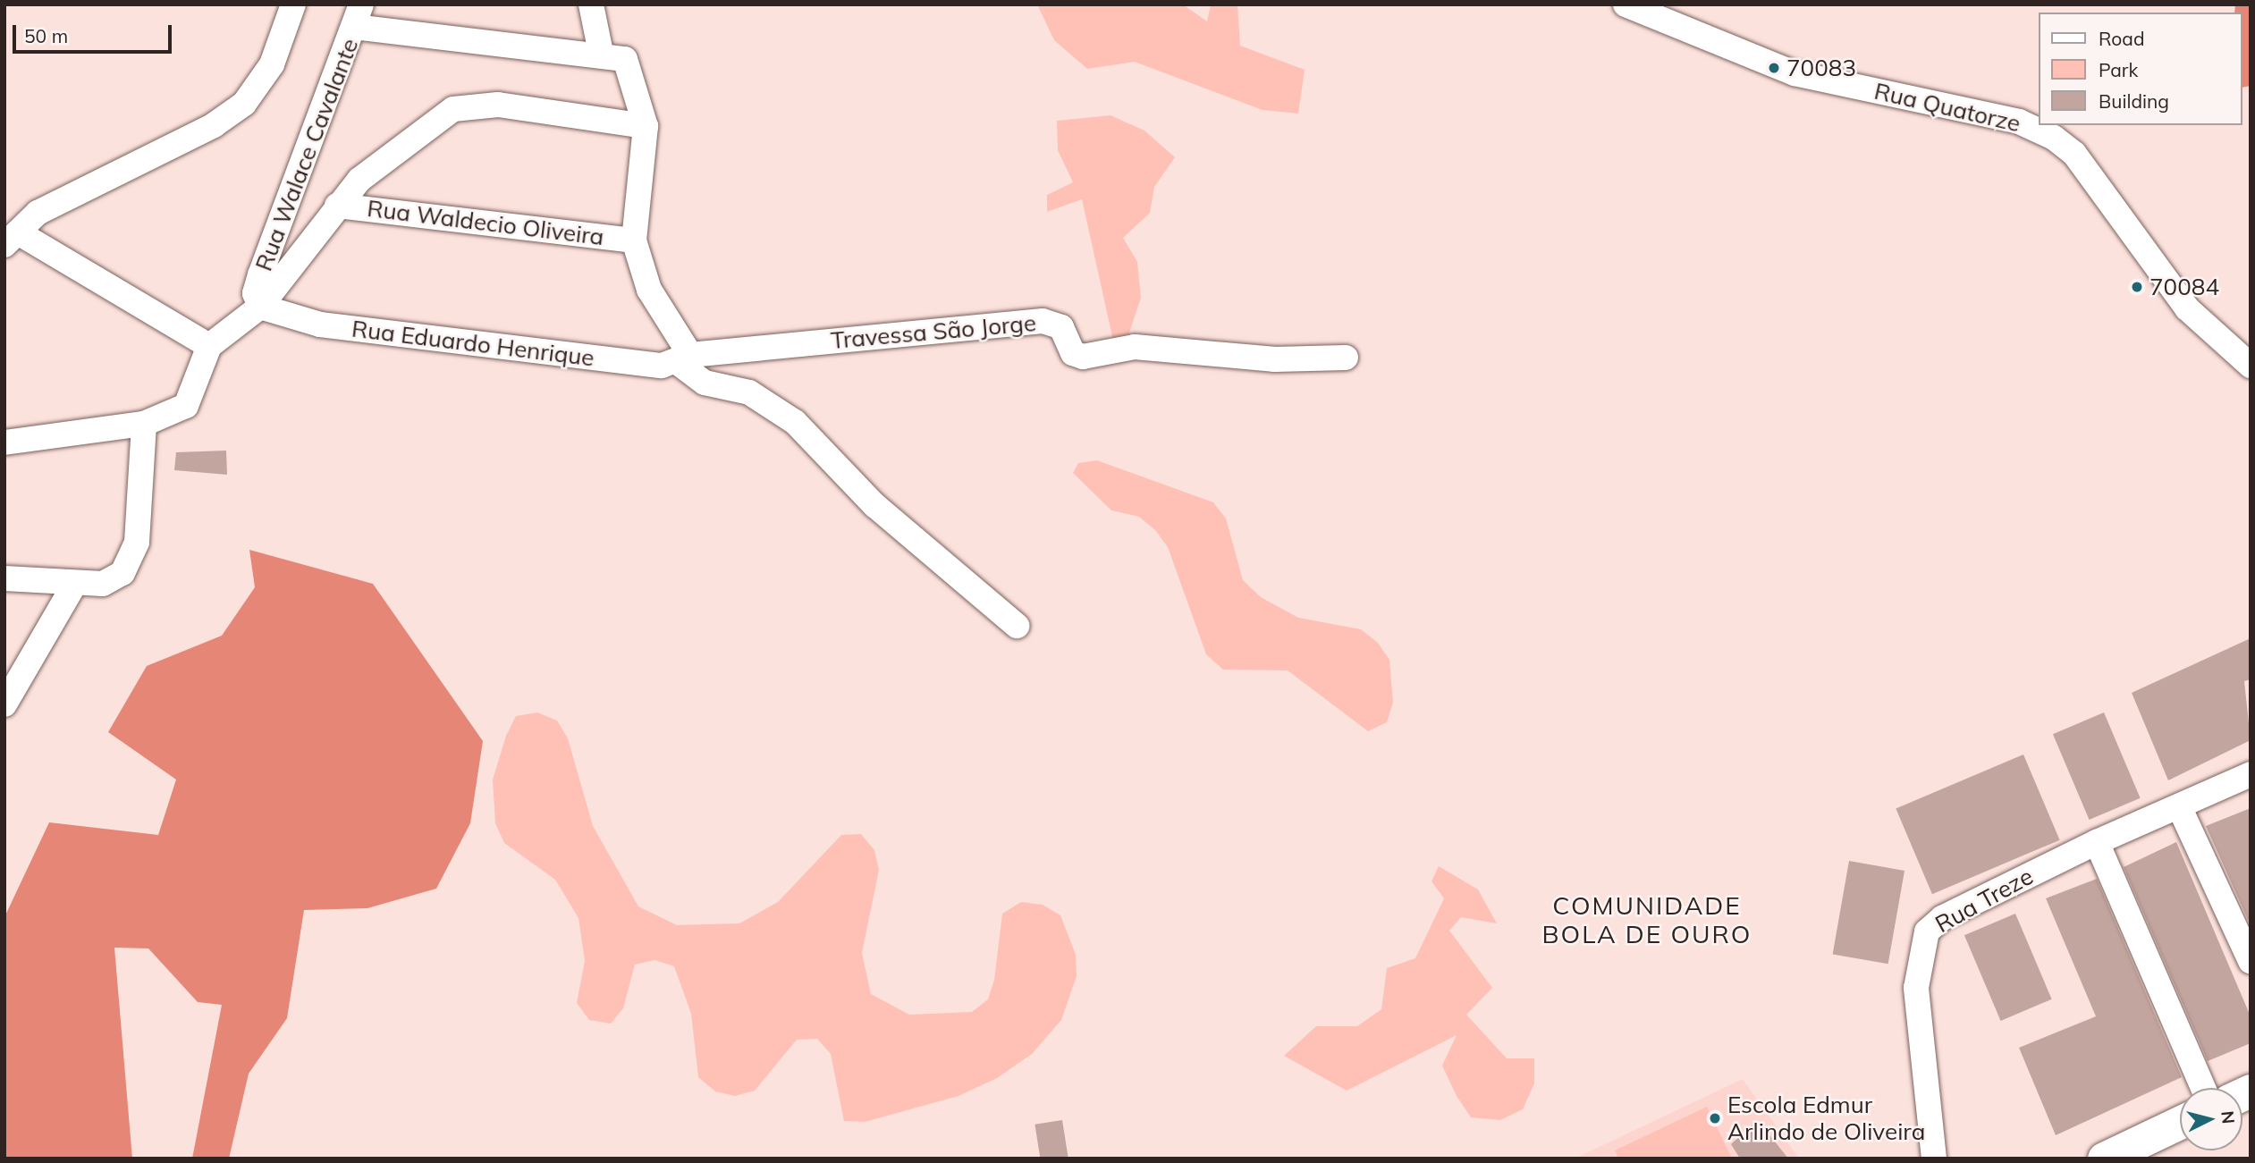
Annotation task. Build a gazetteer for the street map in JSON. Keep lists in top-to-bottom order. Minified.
{"streets":{"street":["Rua Quatorze","Rua Walace Cavalante","Rua Waldecio Oliveira","Travessa São Jorge","Rua Eduardo Henrique","Rua Treze"]},"crossings":[["Rua Walace Cavalante","Rua Eduardo Henrique"],["Travessa São Jorge","Rua Eduardo Henrique"]],"districts":["COMUNIDADE BOLA DE OURO"],"places":["70083","70084","Escola Edmur Arlindo de Oliveira"],"legend":["Road","Park","Building"],"scale_bar":"50 m","north":"right"}
